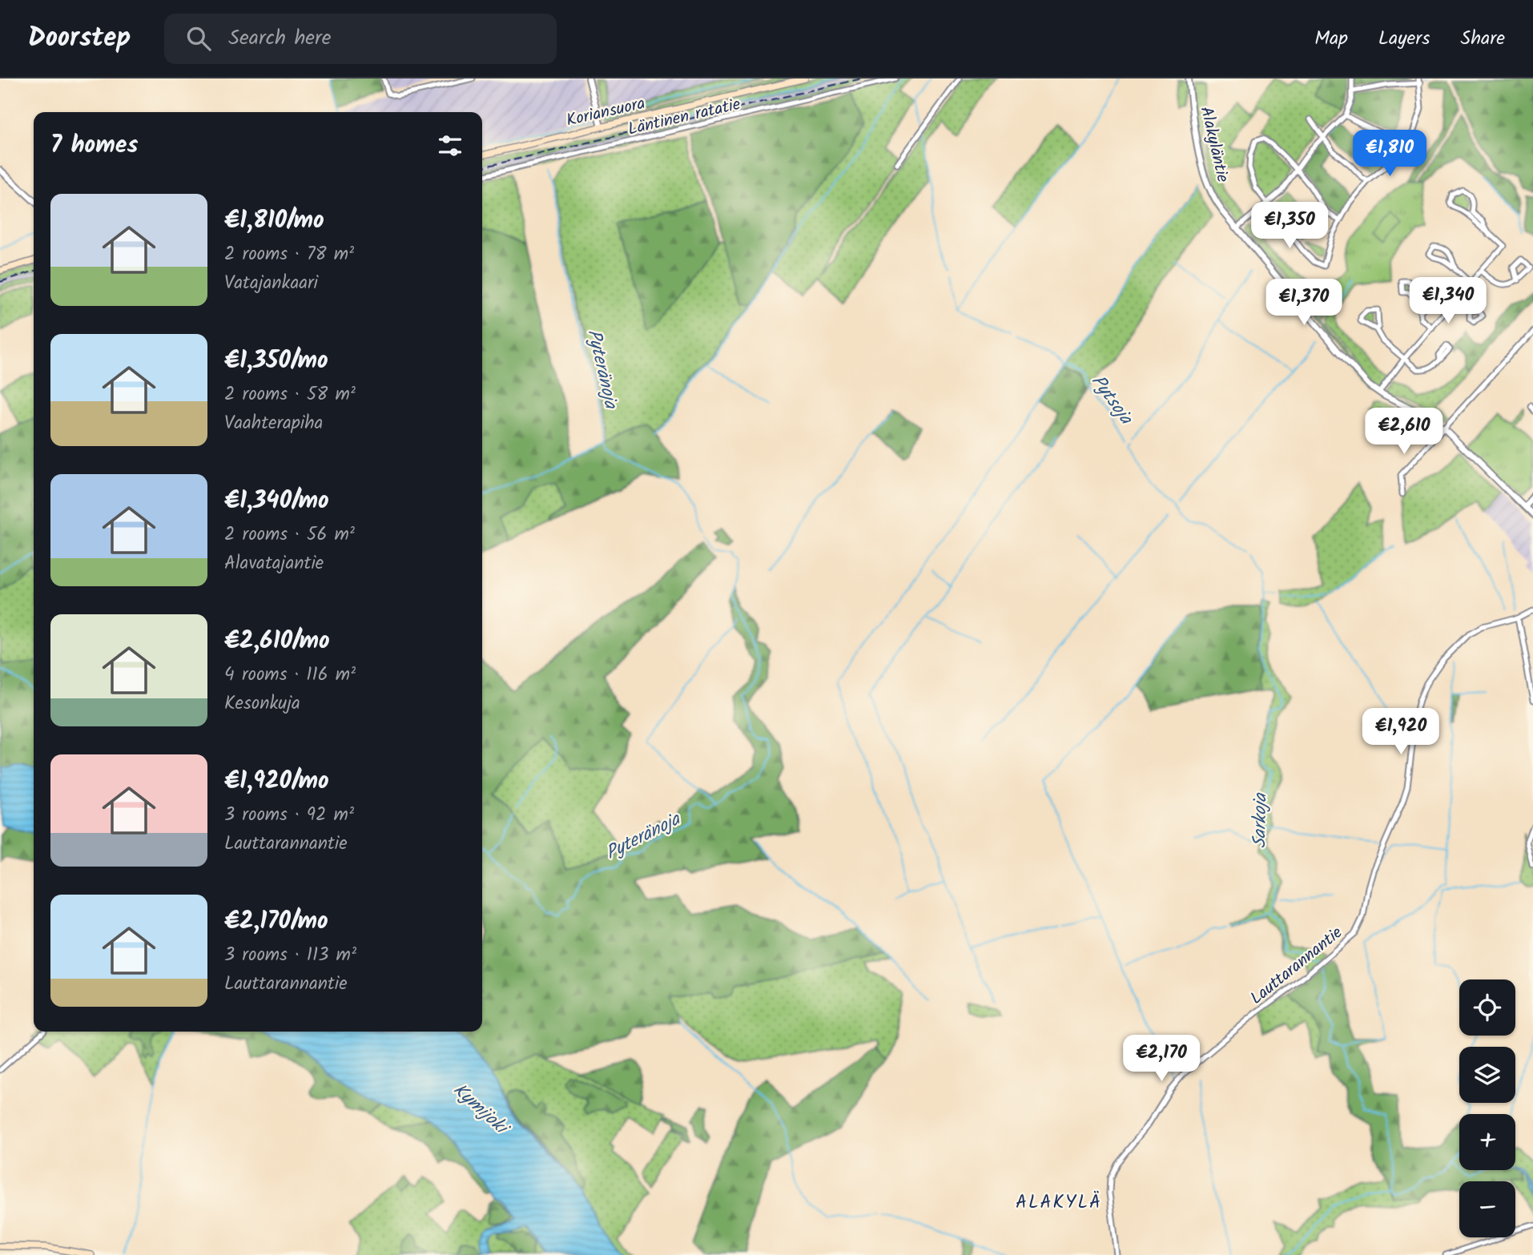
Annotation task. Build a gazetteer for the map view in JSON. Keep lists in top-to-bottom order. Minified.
{"streets":{"main road":["Koriansuora"],"street":["Läntinen ratatie","Alakyläntie","Lauttarannantie"]},"districts":["ALAKYLÄ"],"water":["Pyteränoja","Pytsoja","Sarkoja","Kymijoki"],"page":{"header":"Doorstep","search":"Search here","nav":["Map","Layers","Share"],"heading":"7 homes","price":["€1,810","€1,350","€1,340","€1,370","€2,610","€1,920","€2,170"],"list":[{"name":"€1,810/mo","note":"2 rooms · 78 m² · Vatajankaari"},{"name":"€1,350/mo","note":"2 rooms · 58 m² · Vaahterapiha"},{"name":"€1,340/mo","note":"2 rooms · 56 m² · Alavatajantie"},{"name":"€2,610/mo","note":"4 rooms · 116 m² · Kesonkuja"},{"name":"€1,920/mo","note":"3 rooms · 92 m² · Lauttarannantie"},{"name":"€2,170/mo","note":"3 rooms · 113 m² · Lauttarannantie"}],"map_buttons":["+","−"]}}
